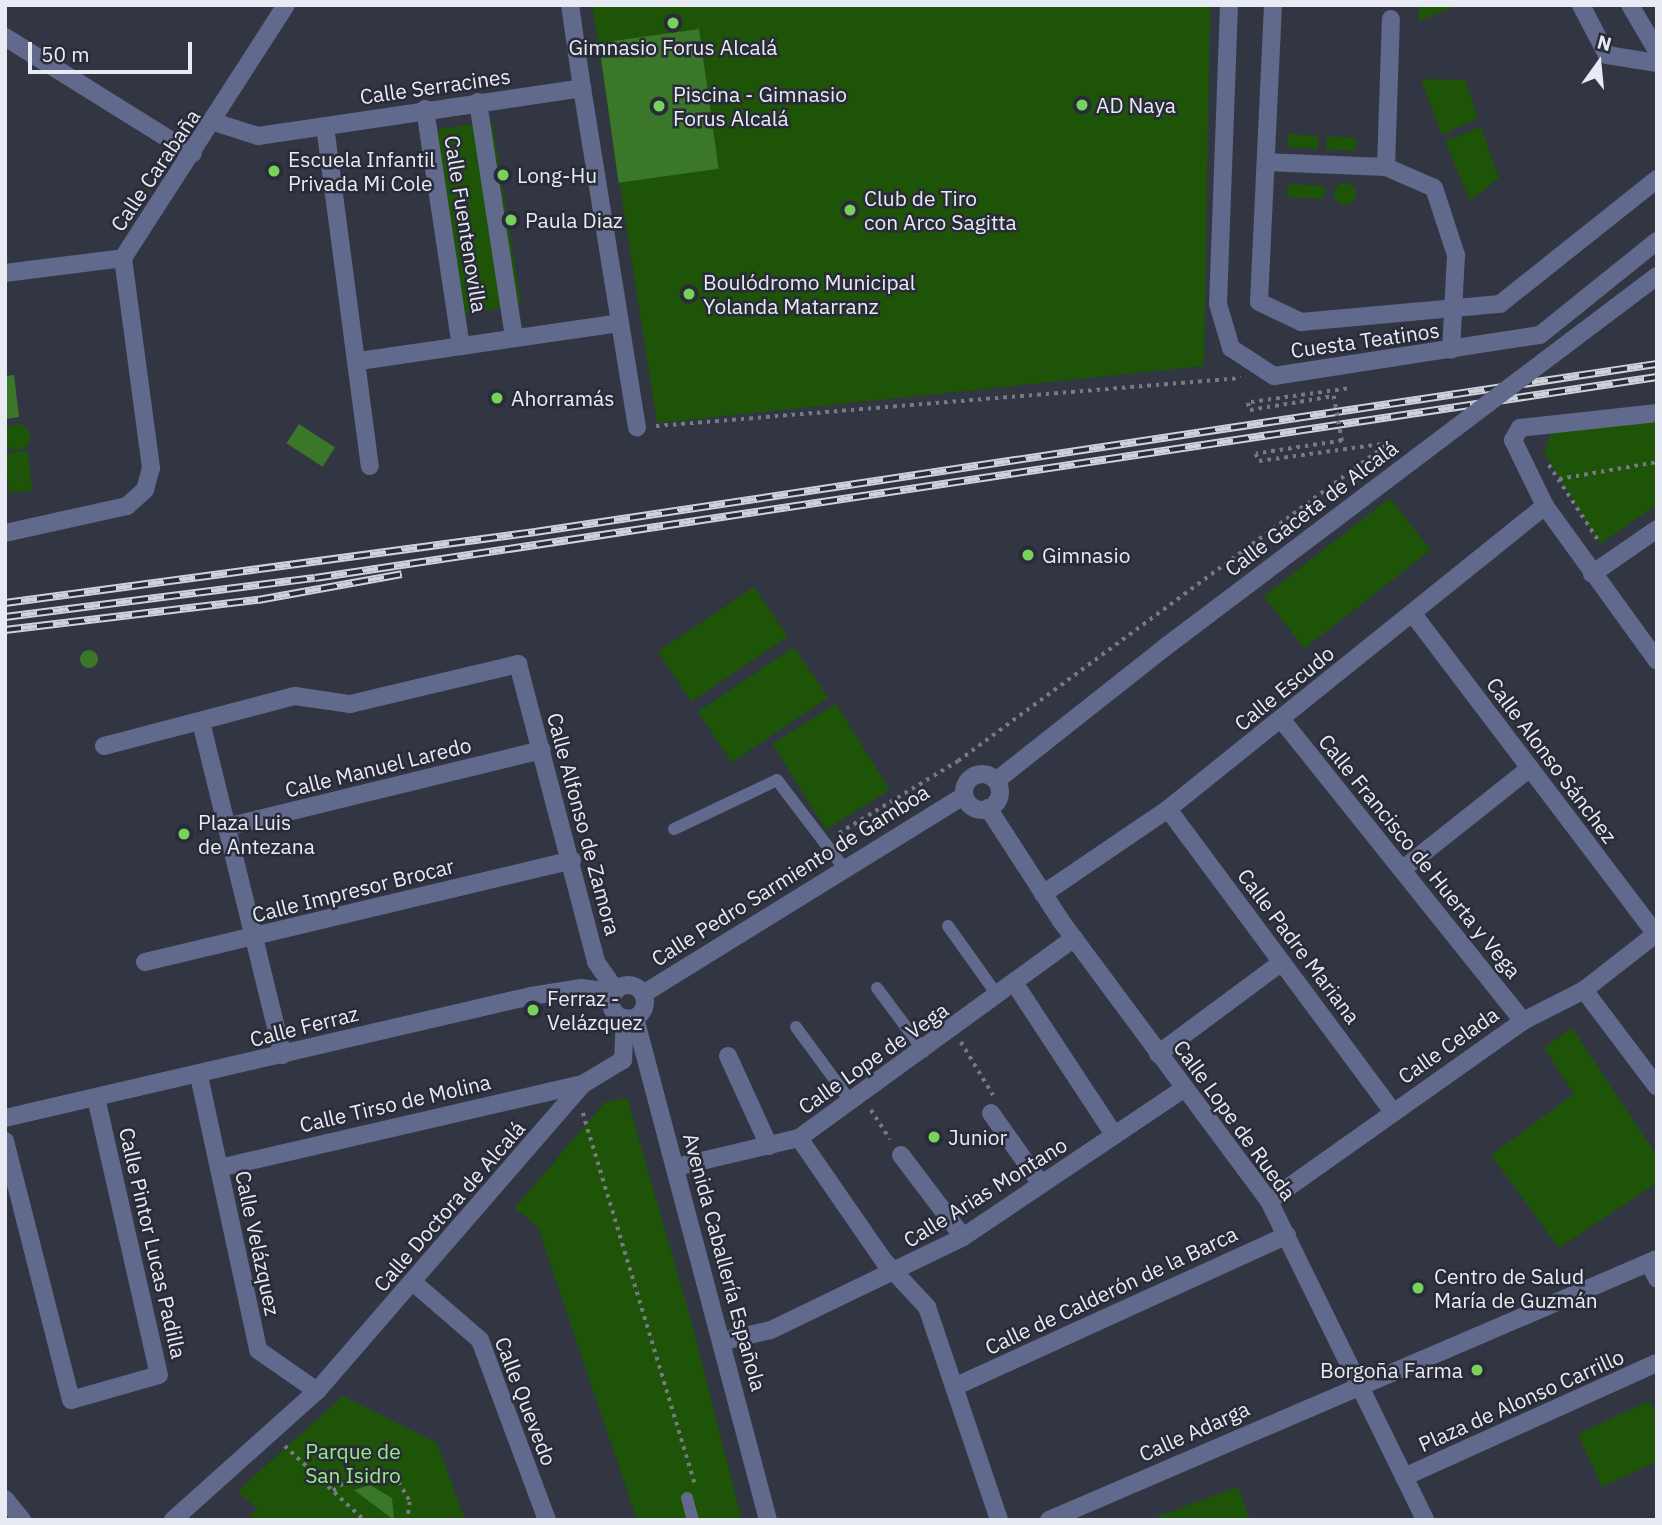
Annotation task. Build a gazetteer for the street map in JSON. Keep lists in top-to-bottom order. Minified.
{"streets":{"street":["Calle Serracines","Calle Carabaña","Calle Fuentenovilla","Cuesta Teatinos","Calle Gaceta de Alcalá","Calle Escudo","Calle Alonso Sánchez","Calle Manuel Laredo","Calle Alfonso de Zamora","Calle Francisco de Huerta y Vega","Calle Pedro Sarmiento de Gamboa","Calle Impresor Brocar","Calle Padre Mariana","Calle Ferraz","Calle Celada","Calle Lope de Vega","Calle Tirso de Molina","Calle Lope de Rueda","Calle Arias Montano","Calle Doctora de Alcalá","Calle Pintor Lucas Padilla","Calle Velázquez","Avenida Caballería Española","Calle de Calderón de la Barca","Plaza de Alonso Carrillo","Calle Quevedo","Calle Adarga"]},"crossings":[["Calle Serracines","Calle Carabaña"],["Calle Serracines","Calle Fuentenovilla"],["Calle Gaceta de Alcalá","Calle Pedro Sarmiento de Gamboa"],["Calle Gaceta de Alcalá","Calle Lope de Rueda"],["Calle Escudo","Calle Alonso Sánchez"],["Calle Escudo","Calle Francisco de Huerta y Vega"],["Calle Escudo","Calle Padre Mariana"],["Calle Escudo","Calle Lope de Rueda"],["Calle Alonso Sánchez","Calle Celada"],["Calle Manuel Laredo","Calle Alfonso de Zamora"],["Calle Alfonso de Zamora","Calle Pedro Sarmiento de Gamboa"],["Calle Alfonso de Zamora","Calle Impresor Brocar"],["Calle Alfonso de Zamora","Calle Ferraz"],["Calle Alfonso de Zamora","Calle Doctora de Alcalá"],["Calle Alfonso de Zamora","Avenida Caballería Española"],["Calle Francisco de Huerta y Vega","Calle Celada"],["Calle Pedro Sarmiento de Gamboa","Calle Ferraz"],["Calle Pedro Sarmiento de Gamboa","Calle Lope de Rueda"],["Calle Pedro Sarmiento de Gamboa","Calle Doctora de Alcalá"],["Calle Pedro Sarmiento de Gamboa","Avenida Caballería Española"],["Calle Padre Mariana","Calle Celada"],["Calle Ferraz","Calle Doctora de Alcalá"],["Calle Ferraz","Calle Pintor Lucas Padilla"],["Calle Ferraz","Calle Velázquez"],["Calle Ferraz","Avenida Caballería Española"],["Calle Celada","Calle Lope de Rueda"],["Calle Lope de Vega","Calle Lope de Rueda"],["Calle Lope de Vega","Avenida Caballería Española"],["Calle Tirso de Molina","Calle Doctora de Alcalá"],["Calle Tirso de Molina","Calle Velázquez"],["Calle Lope de Rueda","Calle Arias Montano"],["Calle Lope de Rueda","Calle de Calderón de la Barca"],["Calle Lope de Rueda","Plaza de Alonso Carrillo"],["Calle Lope de Rueda","Calle Adarga"],["Calle Arias Montano","Avenida Caballería Española"],["Calle Doctora de Alcalá","Calle Velázquez"],["Calle Doctora de Alcalá","Avenida Caballería Española"],["Calle Doctora de Alcalá","Calle Quevedo"]],"parks":["Parque de San Isidro"],"places":["Gimnasio Forus Alcalá","AD Naya","Piscina - Gimnasio Forus Alcalá","Escuela Infantil Privada Mi Cole","Long-Hu","Club de Tiro con Arco Sagitta","Paula Diaz","Boulódromo Municipal Yolanda Matarranz","Ahorramás","Gimnasio","Plaza Luis de Antezana","Ferraz - Velázquez","Junior","Centro de Salud María de Guzmán","Borgoña Farma"],"scale_bar":"50 m","north":"top"}
